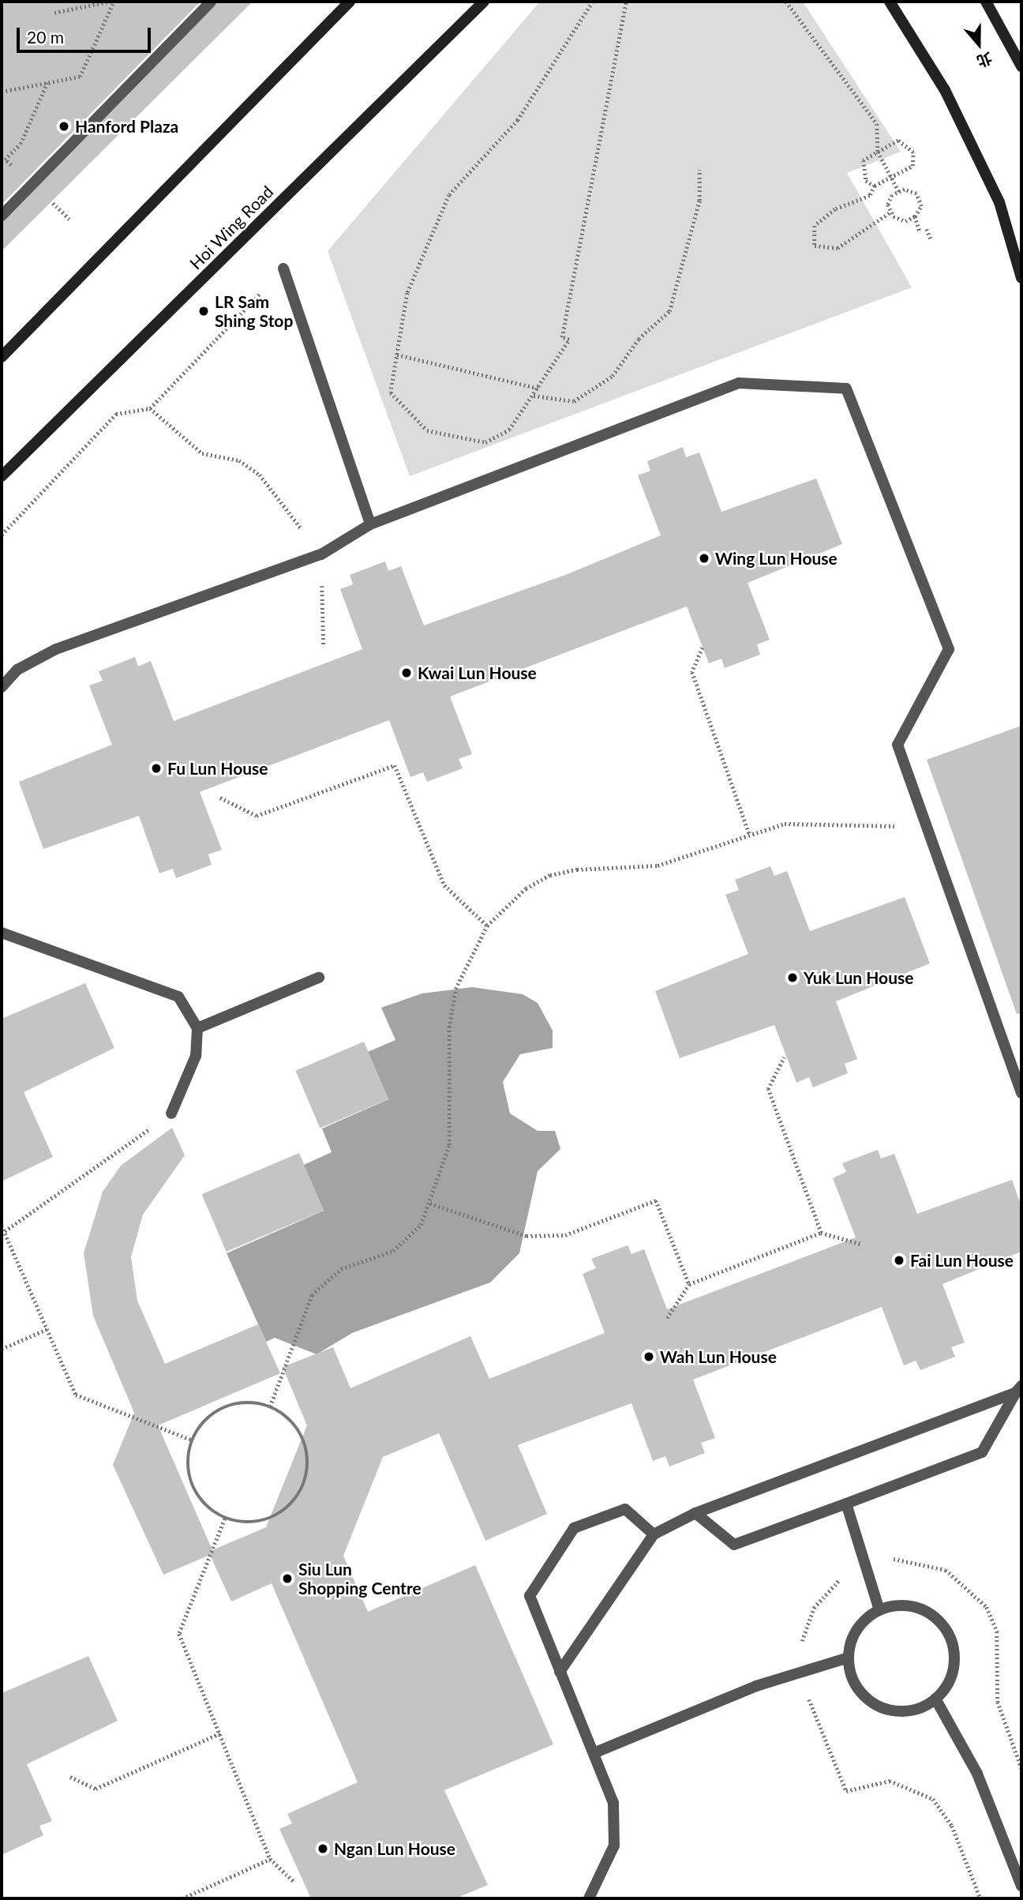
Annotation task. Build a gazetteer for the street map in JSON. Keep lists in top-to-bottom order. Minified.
{"streets":{"main road":["Hoi Wing Road"]},"places":["Hanford Plaza","LR Sam Shing Stop","Wing Lun House","Kwai Lun House","Fu Lun House","Yuk Lun House","Fai Lun House","Wah Lun House","Siu Lun Shopping Centre","Ngan Lun House"],"scale_bar":"20 m","north":"bottom"}
